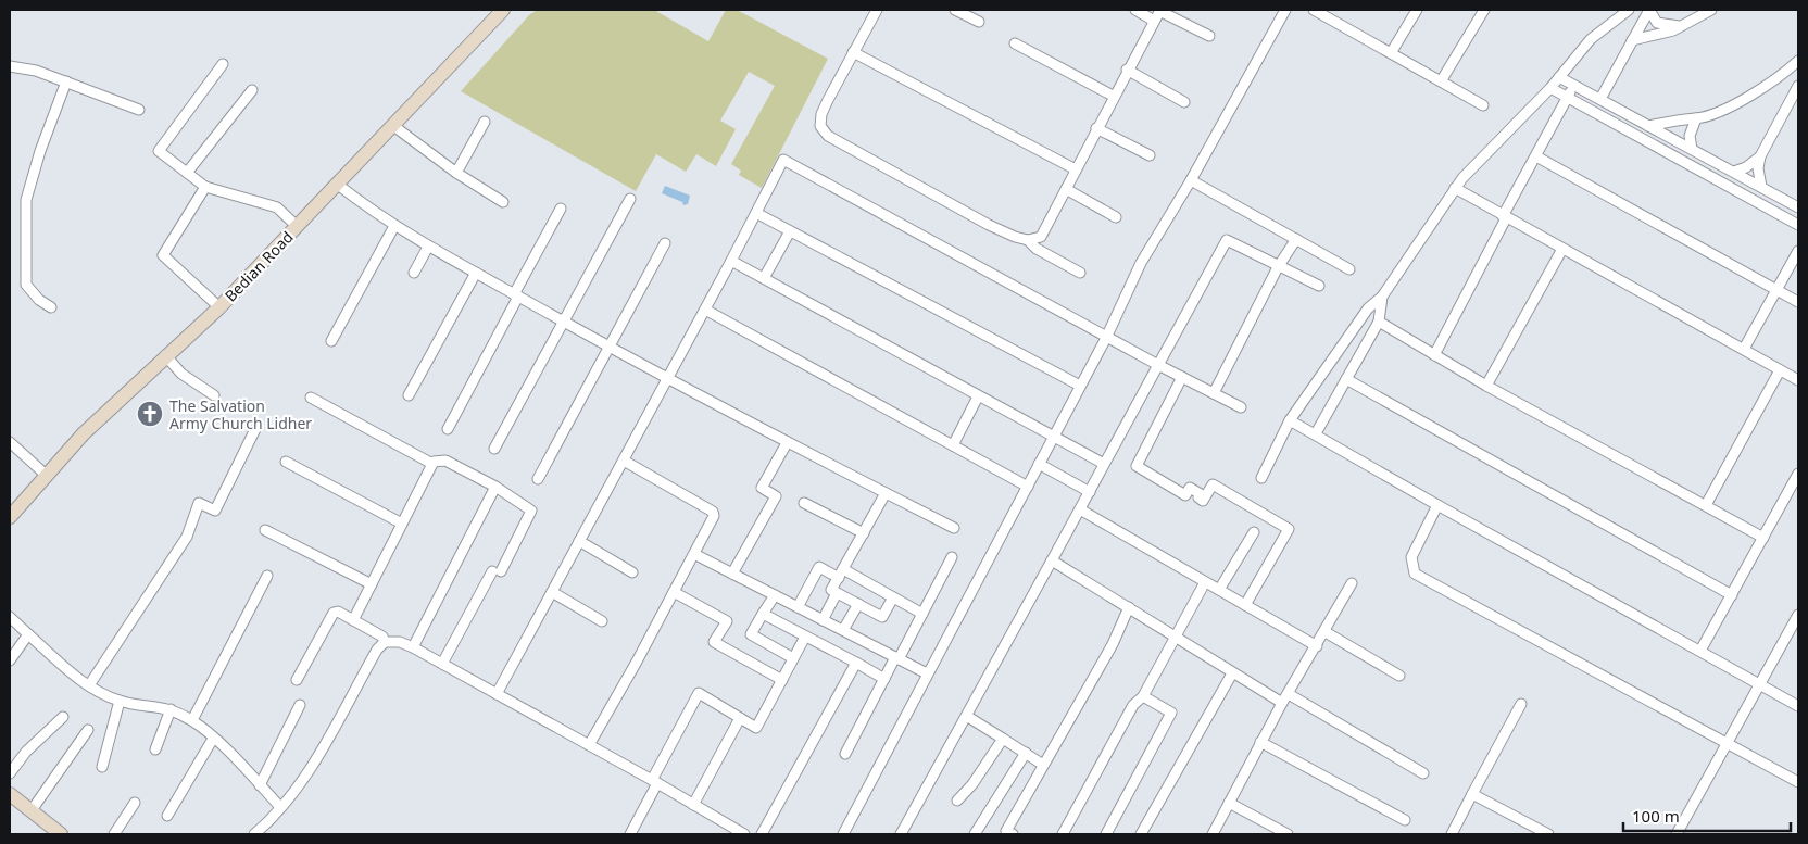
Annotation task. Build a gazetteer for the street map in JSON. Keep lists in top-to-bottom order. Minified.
{"streets":{"main road":["Bedian Road"]},"places":{"church":["The Salvation Army Church Lidher"]},"scale_bar":"100 m"}
